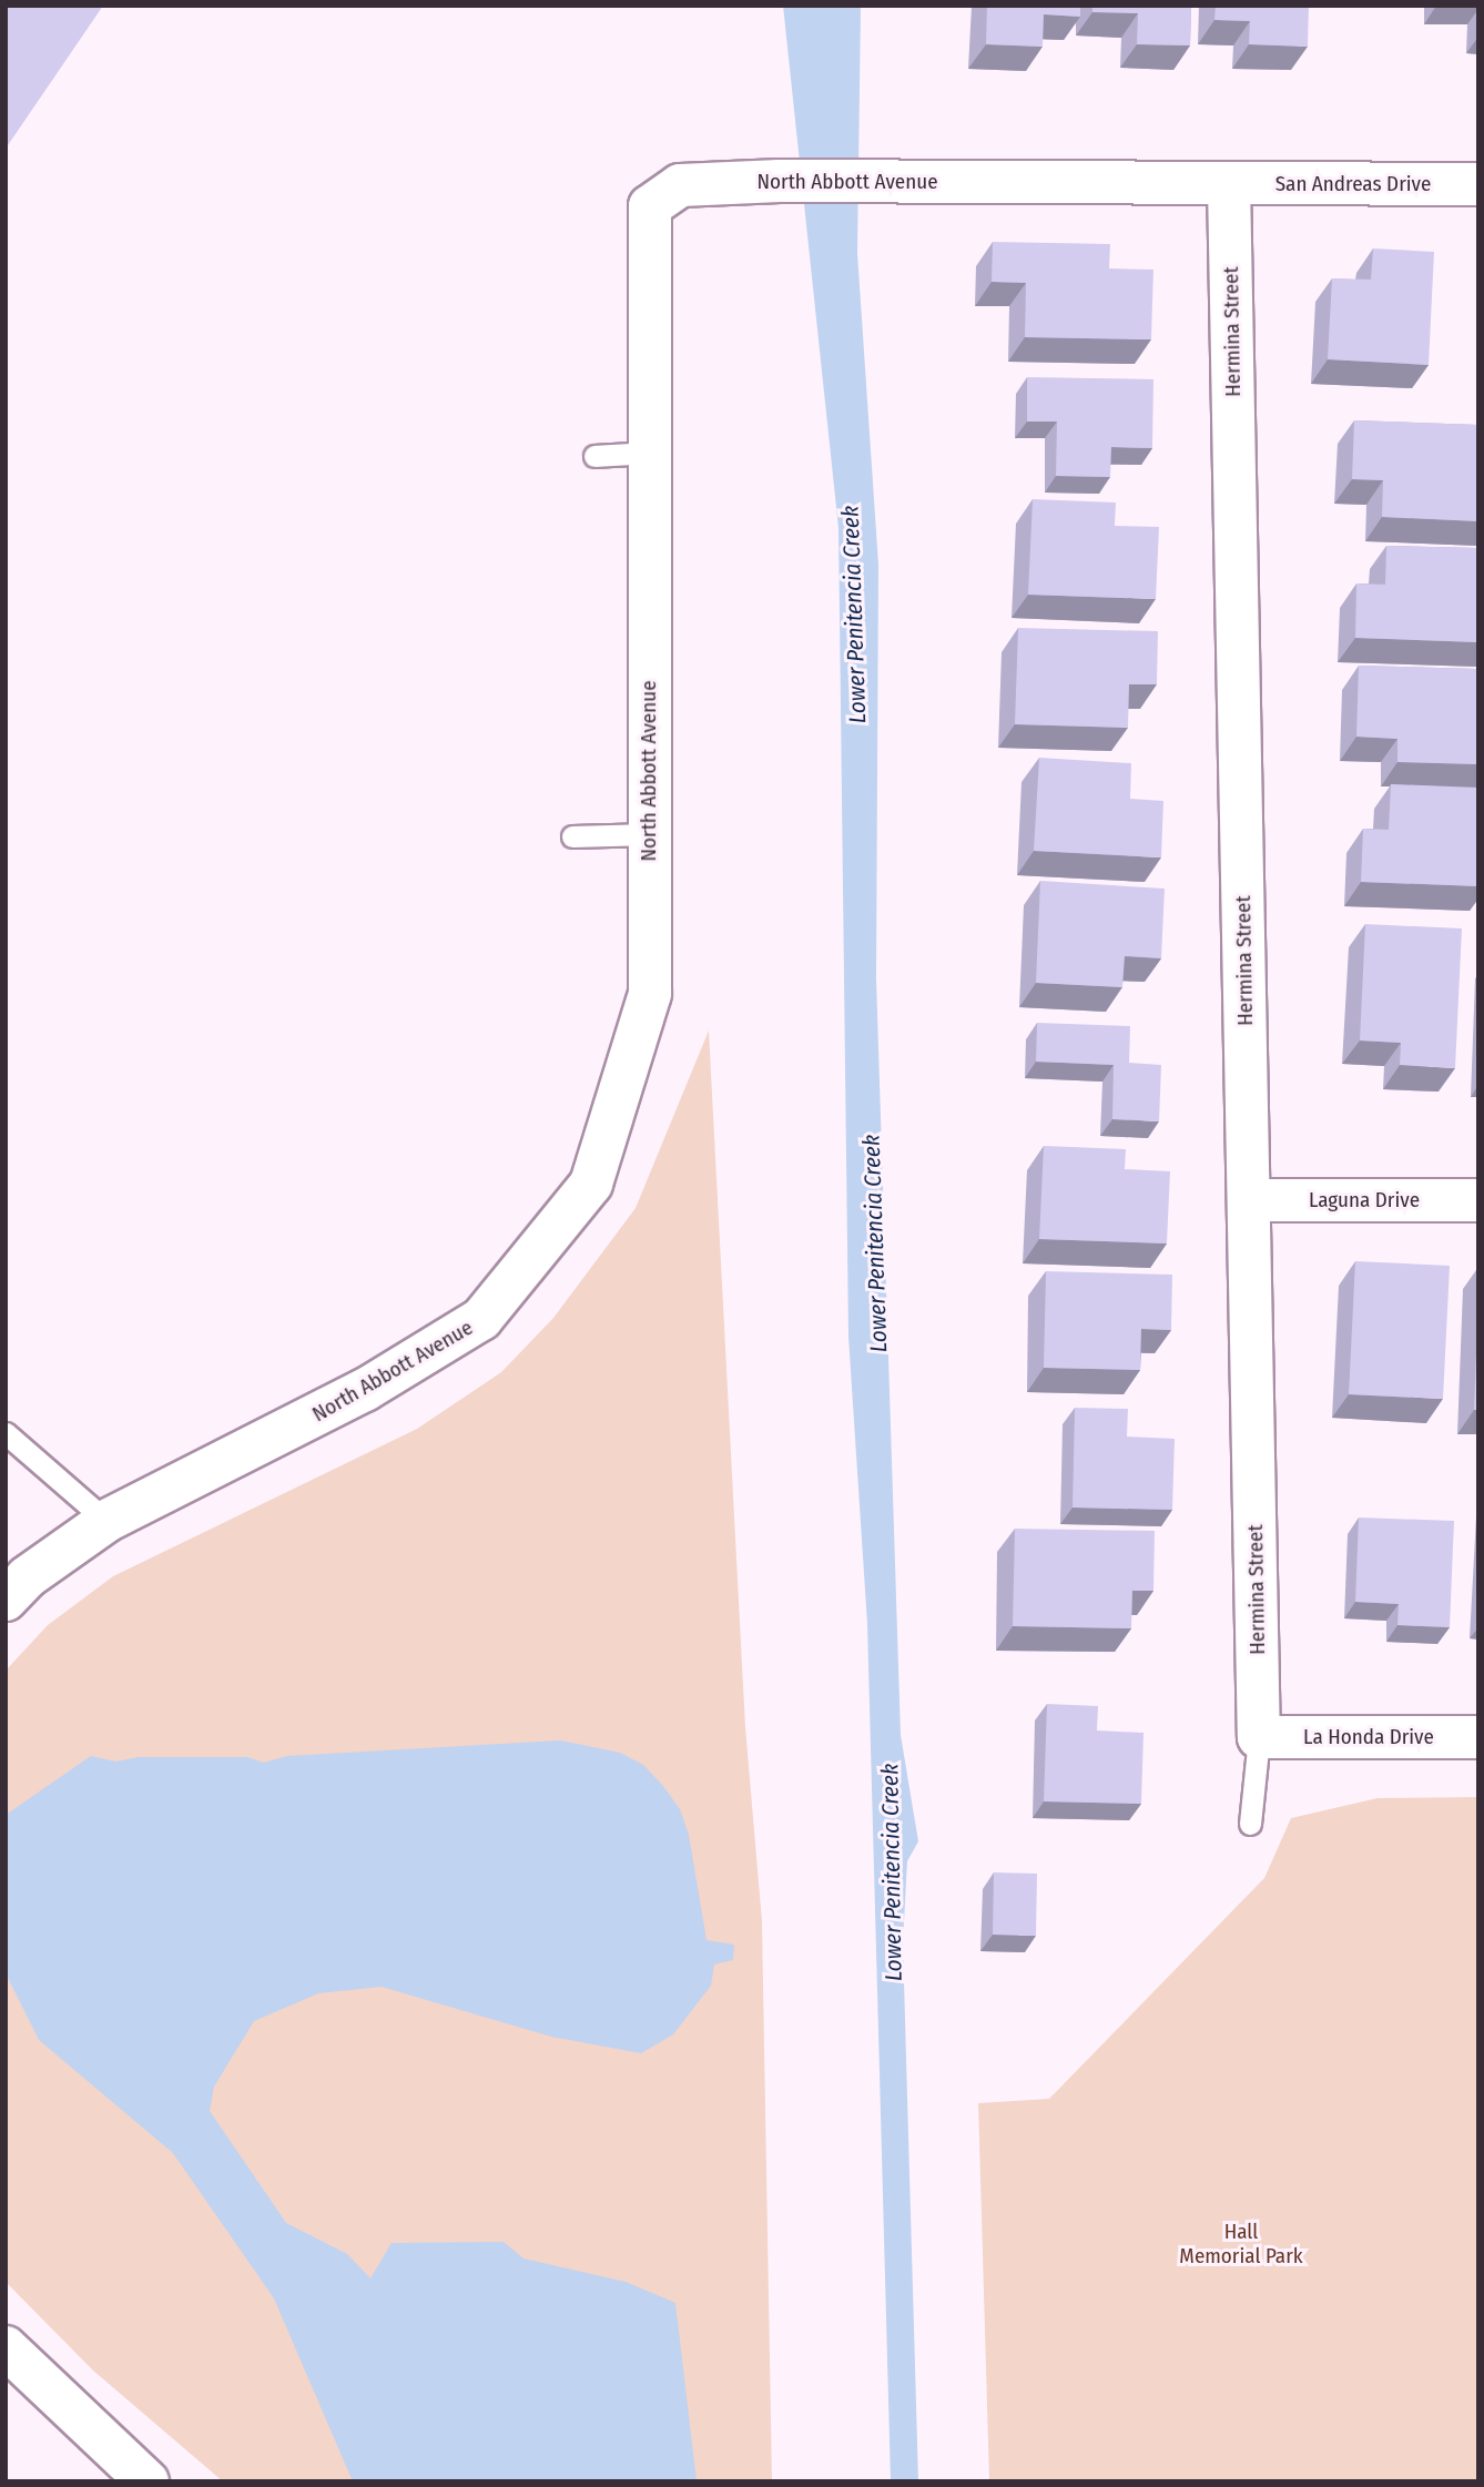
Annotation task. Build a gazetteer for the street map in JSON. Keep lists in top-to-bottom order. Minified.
{"streets":{"street":["North Abbott Avenue","San Andreas Drive","Hermina Street","Laguna Drive","La Honda Drive"]},"crossings":[["North Abbott Avenue","San Andreas Drive"],["North Abbott Avenue","Hermina Street"],["San Andreas Drive","Hermina Street"],["Hermina Street","Laguna Drive"],["Hermina Street","La Honda Drive"]],"water":["Lower Penitencia Creek"],"parks":["Hall Memorial Park"]}
